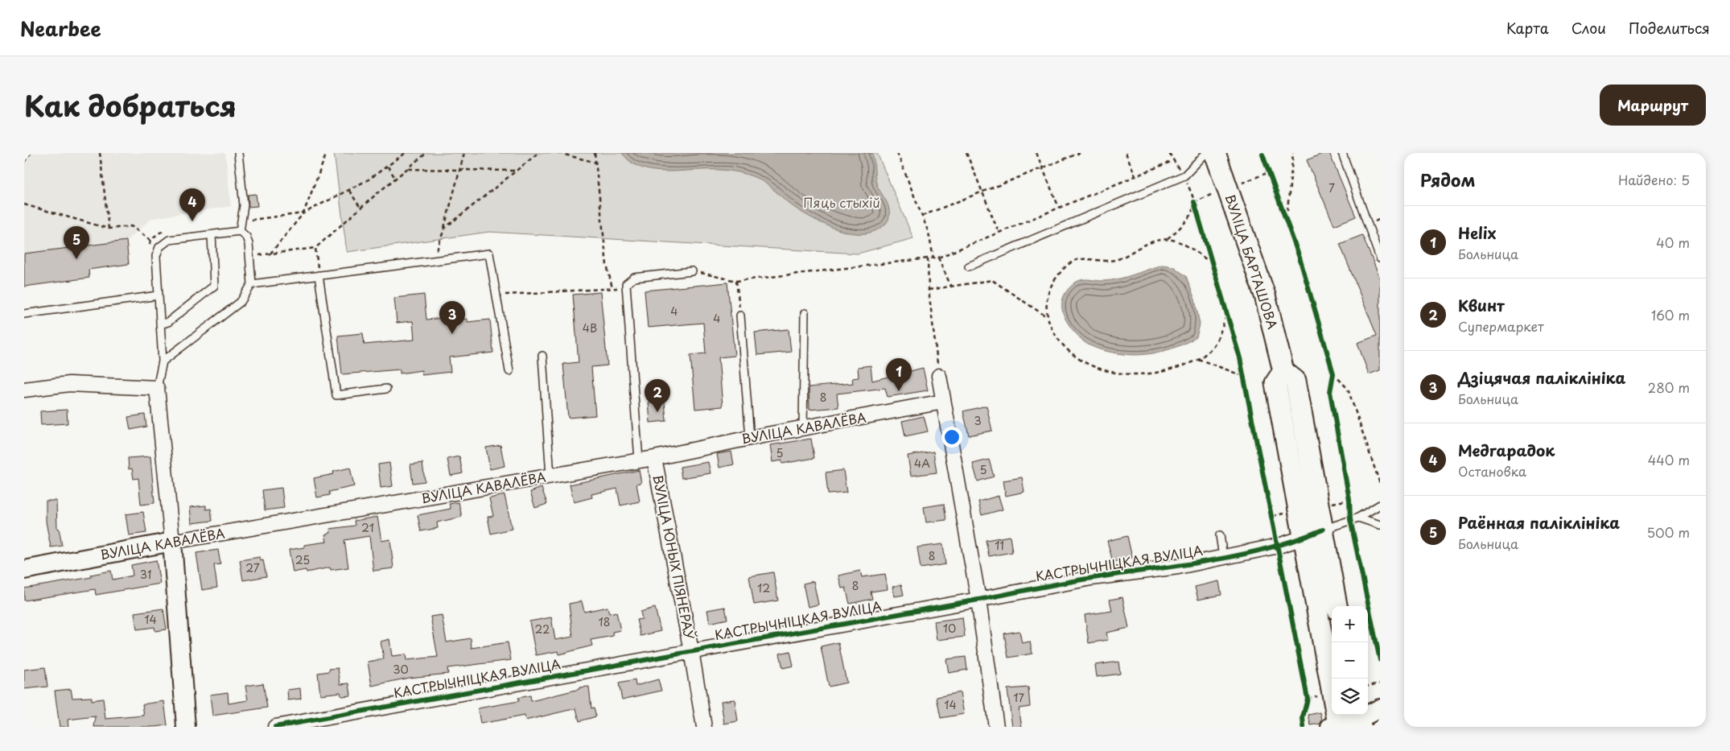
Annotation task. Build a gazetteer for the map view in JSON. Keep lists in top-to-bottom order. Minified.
{"streets":{"main road":["ВУЛІЦА БАРТАШОВА"],"street":["ВУЛІЦА КАВАЛЁВА","ВУЛІЦА ЮНЫХ ПІЯНЕРАЎ","КАСТРЫЧНІЦКАЯ ВУЛІЦА"]},"crossings":[["ВУЛІЦА БАРТАШОВА","КАСТРЫЧНІЦКАЯ ВУЛІЦА"],["ВУЛІЦА КАВАЛЁВА","ВУЛІЦА ЮНЫХ ПІЯНЕРАЎ"],["ВУЛІЦА ЮНЫХ ПІЯНЕРАЎ","КАСТРЫЧНІЦКАЯ ВУЛІЦА"]],"parks":["Пяць стыхій"],"house_numbers":["7","4","4","4В","8","3","5","4А","5","21","11","8","25","27","31","8","12","14","18","10","22","30","17","14"],"page":{"header":"Nearbee","nav":["Карта","Слои","Поделиться"],"title":"Как добраться","buttons":"Маршрут","heading":["Рядом","Найдено: 5"],"pins":["4","5","3","1","2"],"list":[{"mark":"1","name":"Helix","note":"Больница","value":"40 m"},{"mark":"2","name":"Квинт","note":"Супермаркет","value":"160 m"},{"mark":"3","name":"Дзіцячая паліклініка","note":"Больница","value":"280 m"},{"mark":"4","name":"Медгарадок","note":"Остановка","value":"440 m"},{"mark":"5","name":"Раённая паліклініка","note":"Больница","value":"500 m"}],"map_buttons":["+","−"]}}
